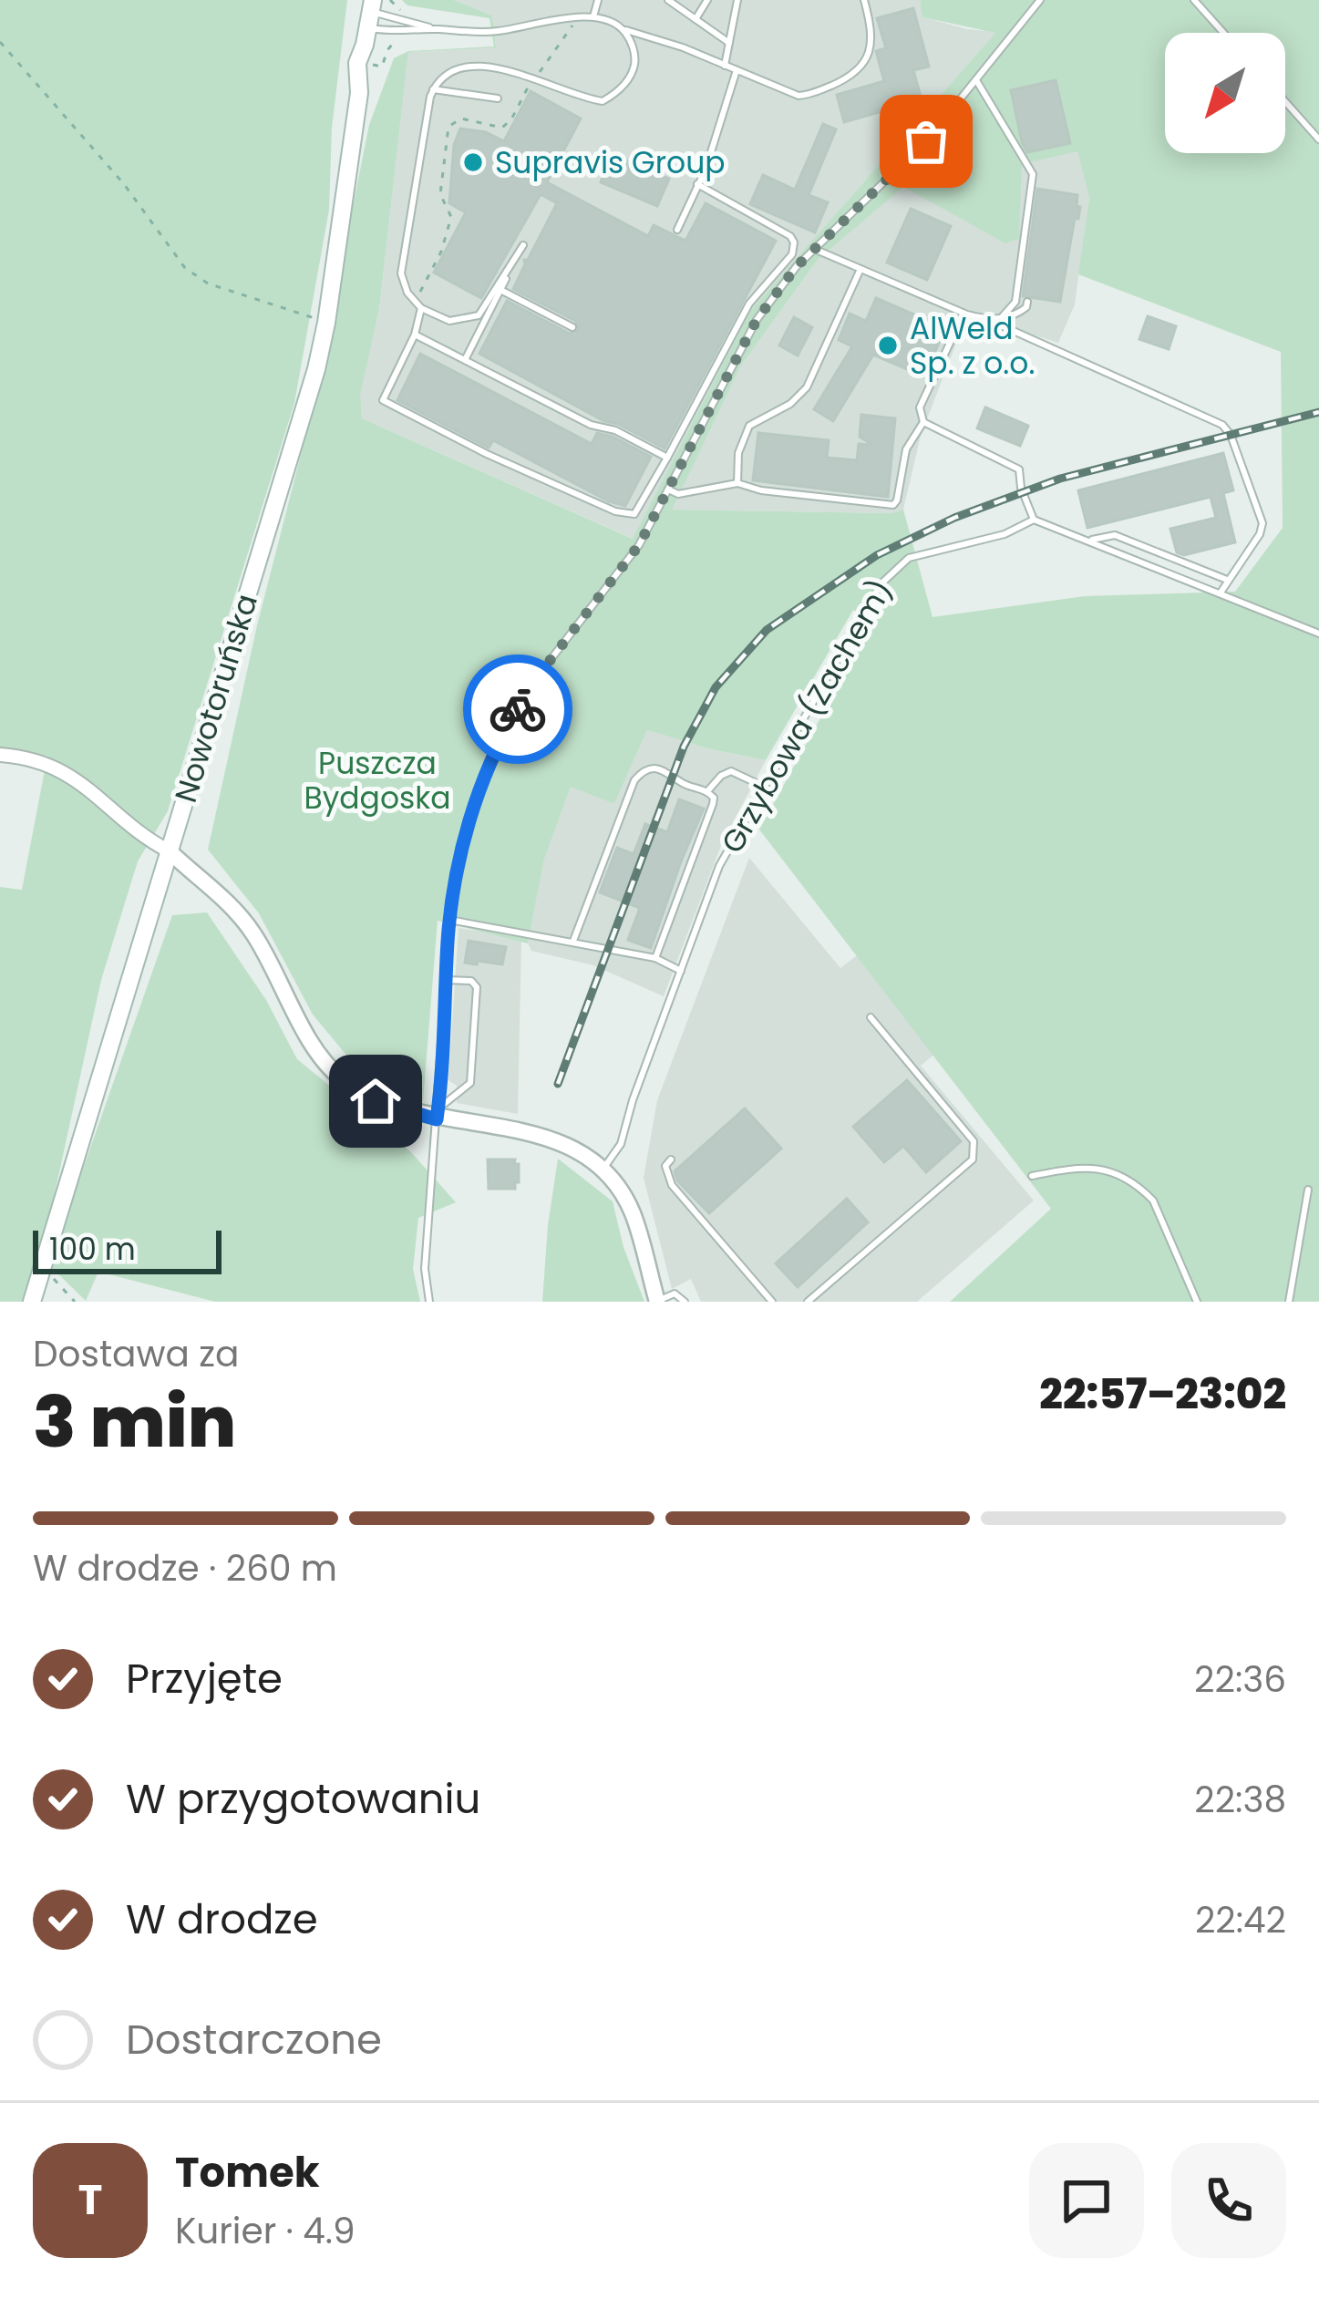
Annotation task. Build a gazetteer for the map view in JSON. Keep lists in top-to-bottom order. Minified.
{"streets":{"main road":["Nowotoruńska"],"lane":["Grzybowa (Zachem)"]},"parks":["Puszcza Bydgoska"],"places":["Supravis Group","AlWeld Sp. z o.o."],"scale_bar":"100 m","north":"bottom left","page":{"scale":"100 m","heading":["3 min","Dostawa za","22:57–23:02"],"panel":["Tomek","Kurier · 4.9"],"bar":"W drodze · 260 m","list":[["Przyjęte","22:36"],["W przygotowaniu","22:38"],["W drodze","22:42"],"Dostarczone"],"round":"T"}}
